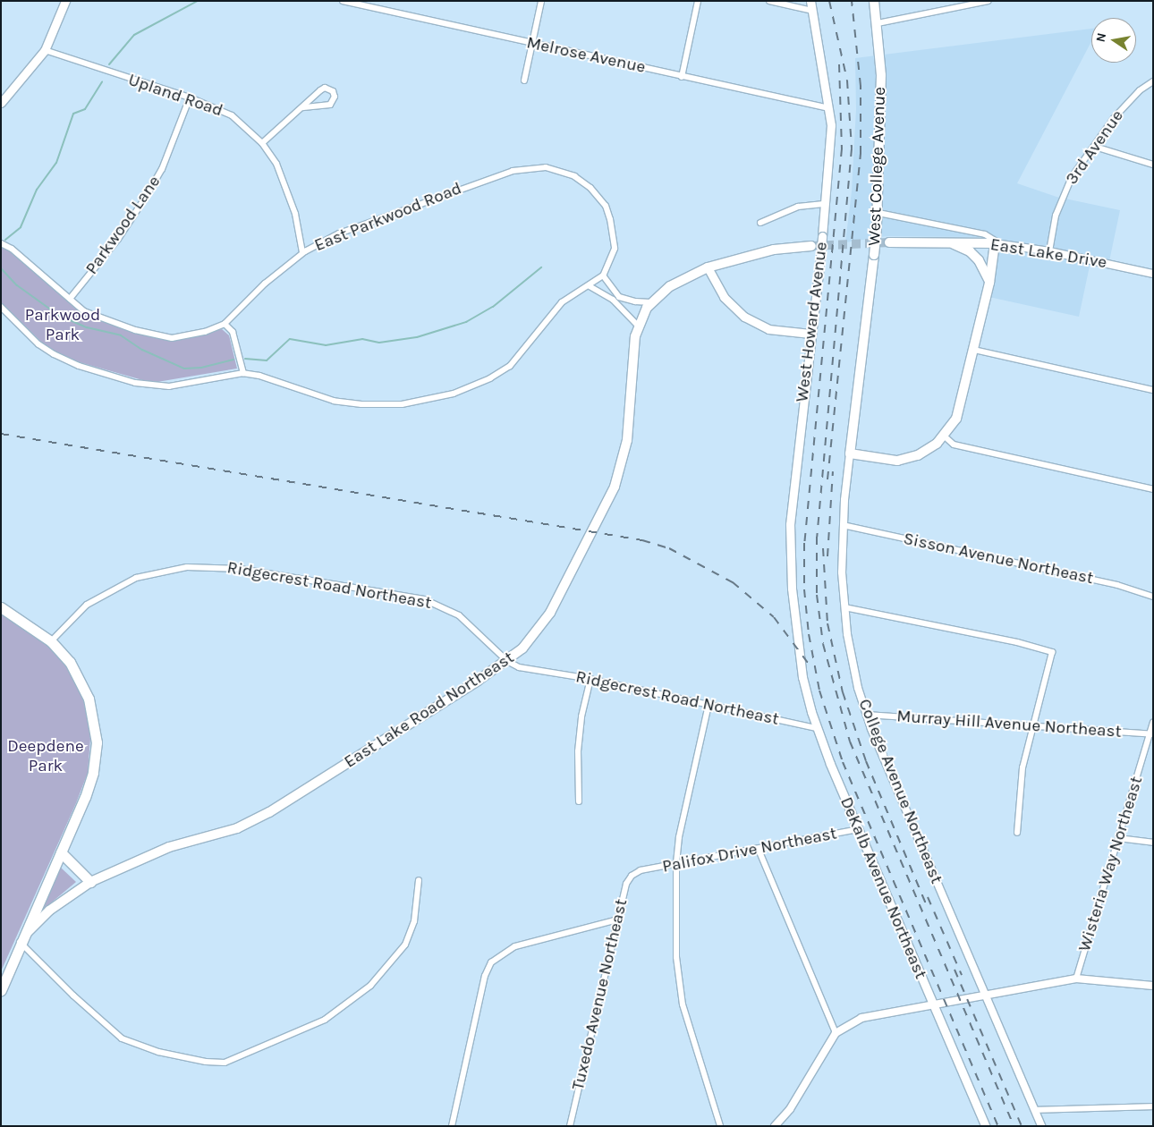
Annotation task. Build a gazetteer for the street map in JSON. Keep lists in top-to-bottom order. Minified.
{"streets":{"main road":["West College Avenue","East Lake Drive","West Howard Avenue","East Lake Road Northeast","College Avenue Northeast","DeKalb Avenue Northeast"],"street":["Melrose Avenue","Upland Road","3rd Avenue","East Parkwood Road","Parkwood Lane","Sisson Avenue Northeast","Ridgecrest Road Northeast","Murray Hill Avenue Northeast","Palifox Drive Northeast","Wisteria Way Northeast","Tuxedo Avenue Northeast"]},"crossings":[["Melrose Avenue","West Howard Avenue"],["Upland Road","East Parkwood Road"],["Upland Road","Parkwood Lane"],["3rd Avenue","East Lake Drive"],["West College Avenue","College Avenue Northeast"],["East Parkwood Road","Parkwood Lane"],["West Howard Avenue","DeKalb Avenue Northeast"],["Sisson Avenue Northeast","College Avenue Northeast"],["Ridgecrest Road Northeast","East Lake Road Northeast"],["Ridgecrest Road Northeast","DeKalb Avenue Northeast"],["Murray Hill Avenue Northeast","College Avenue Northeast"],["Murray Hill Avenue Northeast","Wisteria Way Northeast"],["Palifox Drive Northeast","DeKalb Avenue Northeast"],["Palifox Drive Northeast","Tuxedo Avenue Northeast"]],"parks":["Parkwood Park","Deepdene Park"],"north":"left"}
